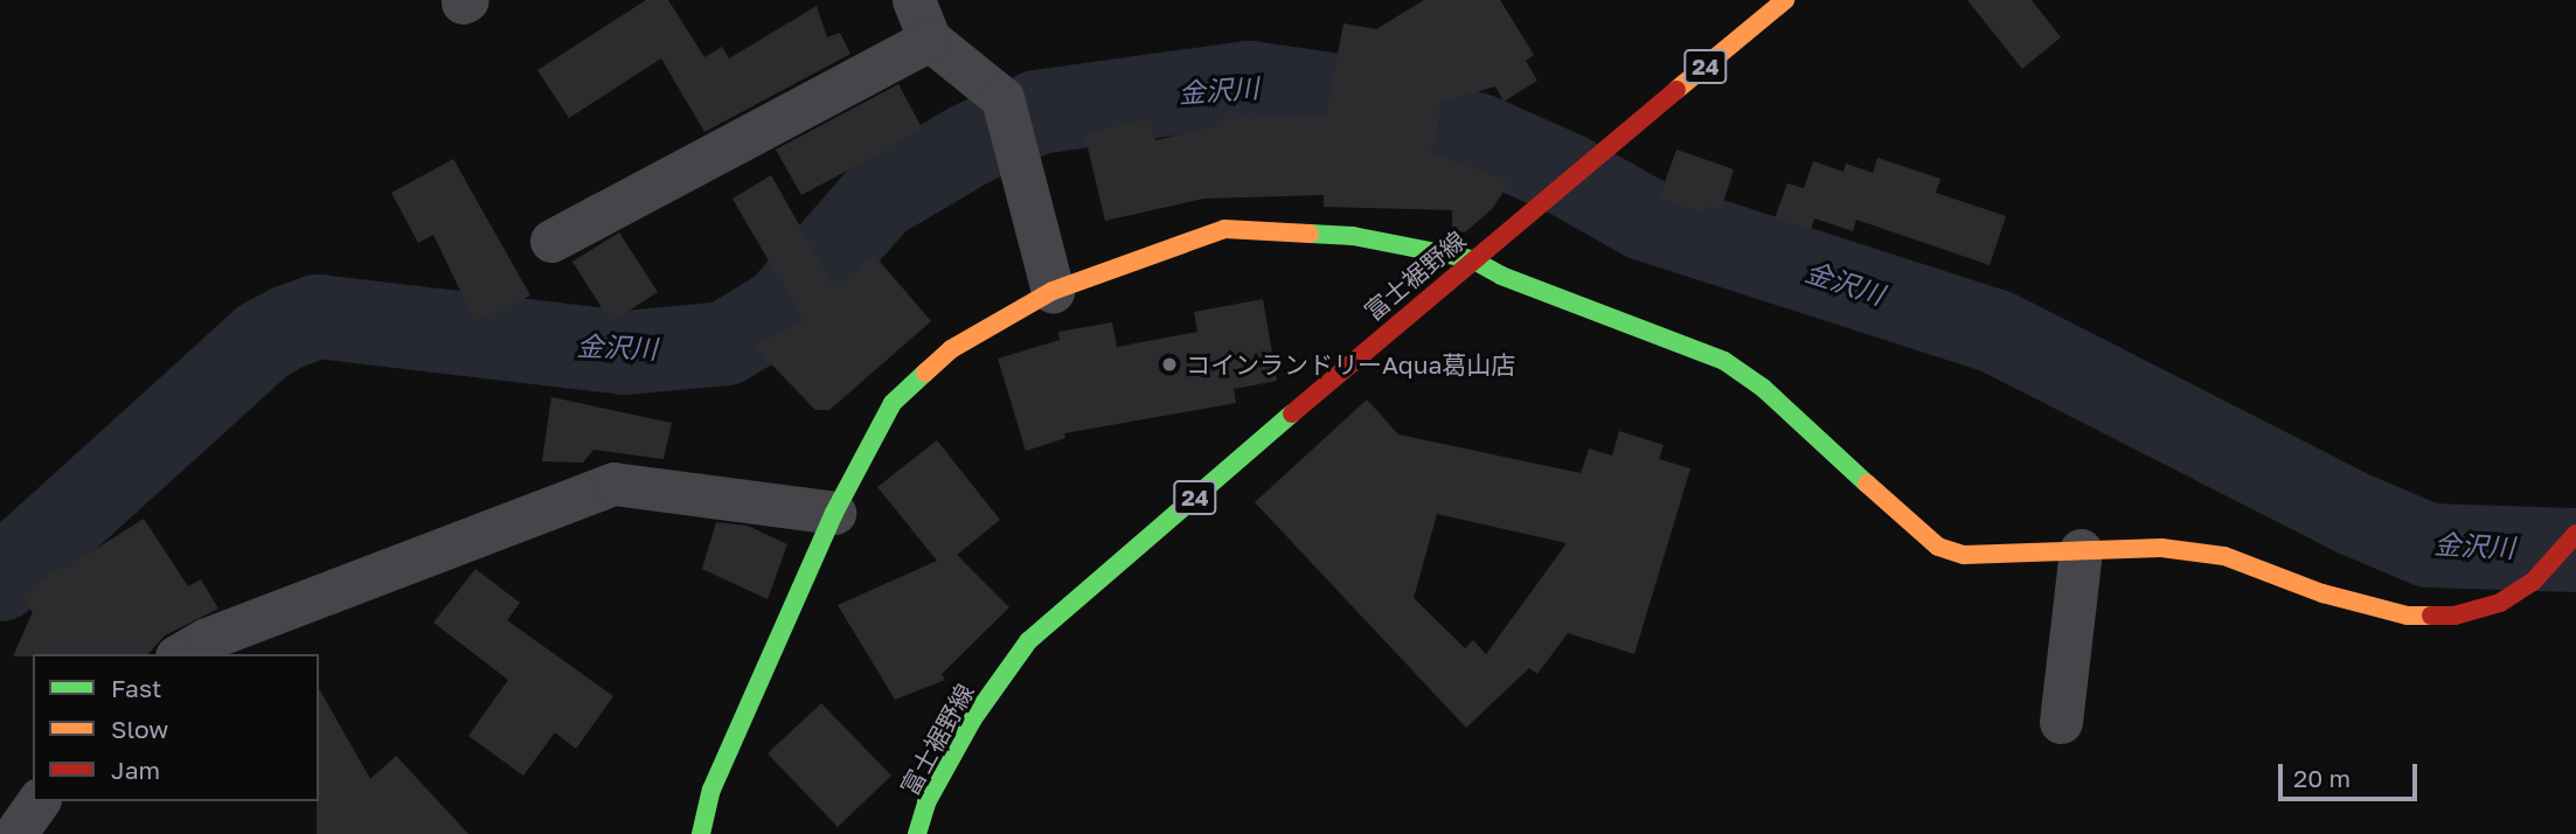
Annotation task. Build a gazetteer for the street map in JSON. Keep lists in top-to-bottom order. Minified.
{"streets":{"street":["24","富士裾野線"]},"water":["金沢川"],"places":["コインランドリーAqua葛山店"],"legend":["Fast","Slow","Jam"],"scale_bar":"20 m"}
